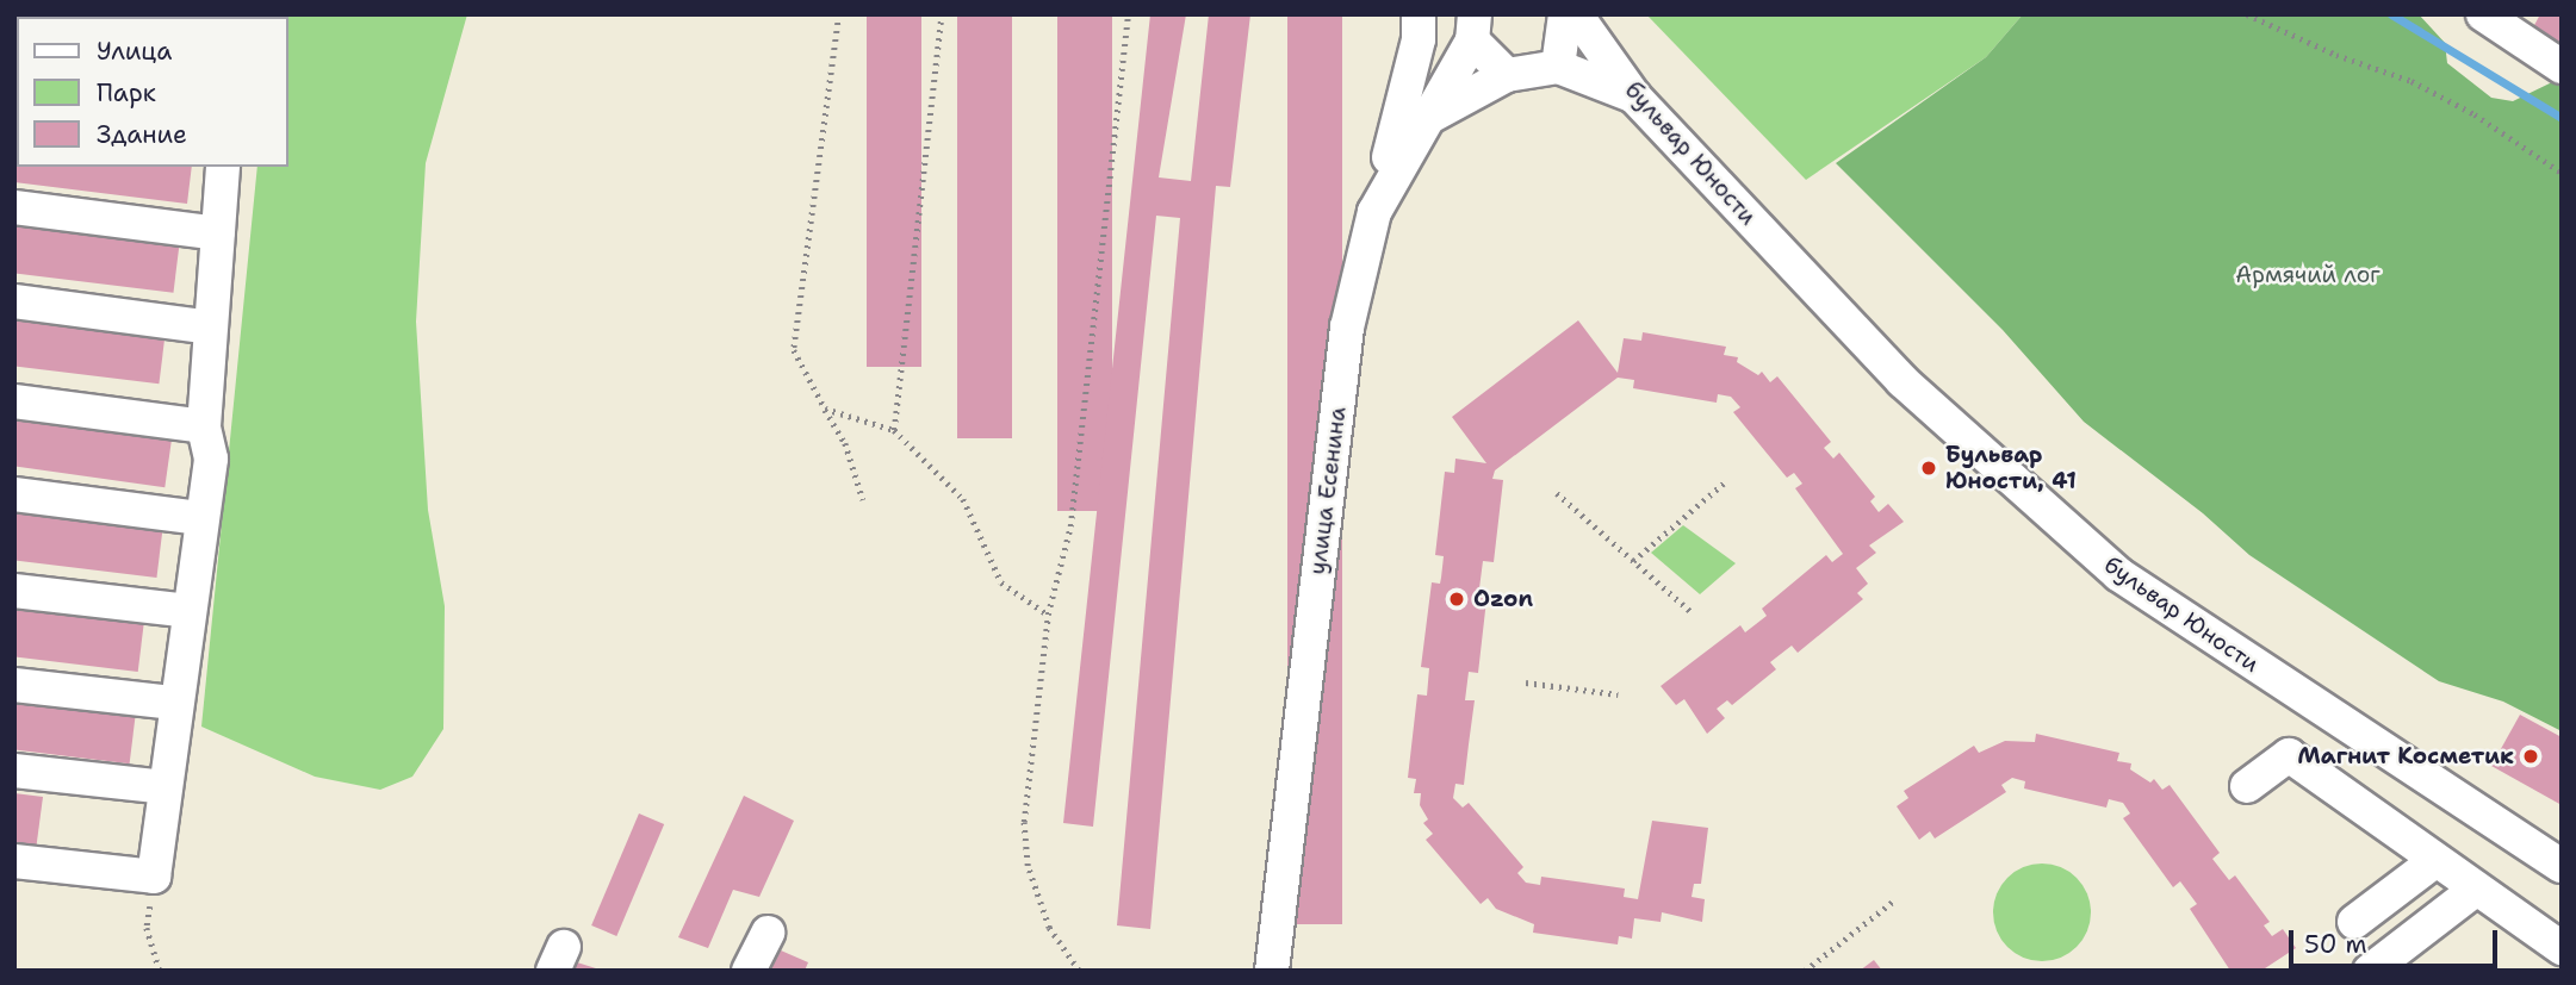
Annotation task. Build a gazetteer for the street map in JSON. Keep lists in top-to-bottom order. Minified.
{"streets":{"street":["бульвар Юности","улица Есенина"]},"parks":["Армячий лог"],"places":["Бульвар Юности, 41","Ozon","Магнит Косметик"],"legend":["Улица","Парк","Здание"],"scale_bar":"50 m"}
